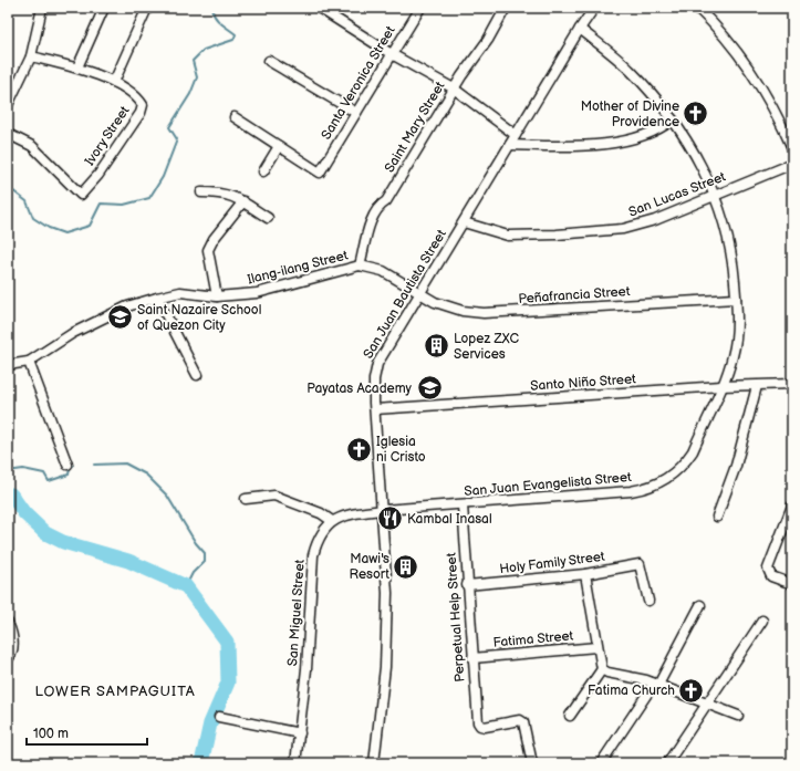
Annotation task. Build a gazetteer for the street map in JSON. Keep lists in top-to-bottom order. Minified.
{"streets":{"street":["Santa Veronica Street","Saint Mary Street","Ivory Street","San Lucas Street","Ilang-ilang Street","San Juan Bautista Street","Peñafrancia Street","Santo Niño Street","San Juan Evangelista Street","Holy Family Street","San Miguel Street","Perpetual Help Street","Fatima Street"]},"crossings":[["Saint Mary Street","Ilang-ilang Street"],["San Lucas Street","San Juan Bautista Street"],["San Lucas Street","San Juan Evangelista Street"],["Ilang-ilang Street","San Juan Bautista Street"],["Ilang-ilang Street","Peñafrancia Street"],["San Juan Bautista Street","Peñafrancia Street"],["San Juan Bautista Street","Santo Niño Street"],["San Juan Bautista Street","San Juan Evangelista Street"],["Peñafrancia Street","San Juan Evangelista Street"],["Santo Niño Street","San Juan Evangelista Street"],["San Juan Evangelista Street","Perpetual Help Street"],["Holy Family Street","Perpetual Help Street"],["Perpetual Help Street","Fatima Street"]],"districts":["LOWER SAMPAGUITA"],"places":{"church":["Mother of Divine Providence","Iglesia ni Cristo","Fatima Church"],"school or university":["Saint Nazaire School of Quezon City","Payatas Academy"],"building":["Lopez ZXC Services","Mawi's Resort"],"restaurant":["Kambal Inasal"]},"scale_bar":"100 m"}
